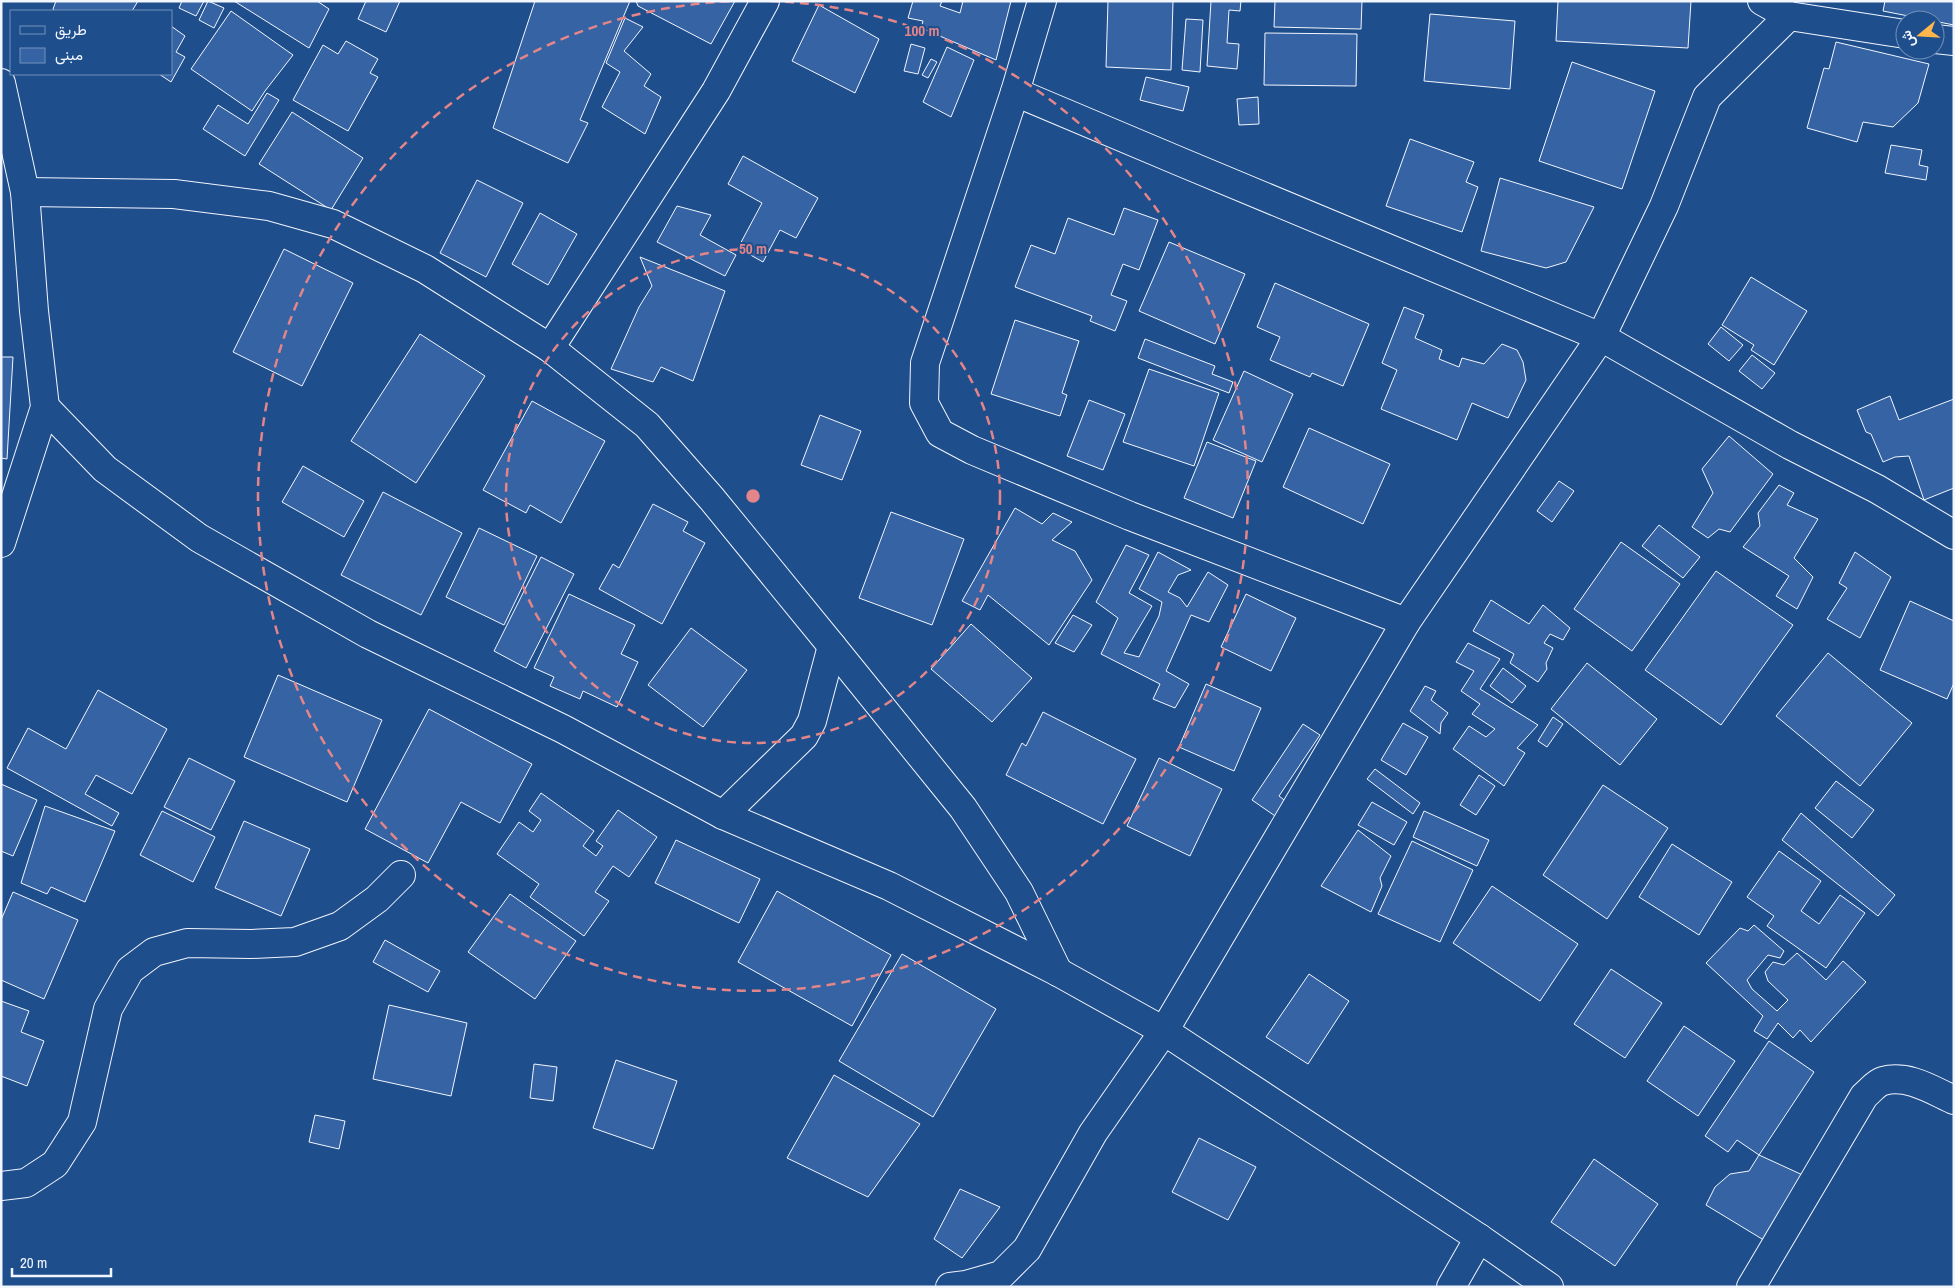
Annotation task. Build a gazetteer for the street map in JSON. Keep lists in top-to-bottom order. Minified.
{"legend":["طريق","مبنى"],"scale_bar":"20 m","north":"left","rings":["100 m","50 m"]}
